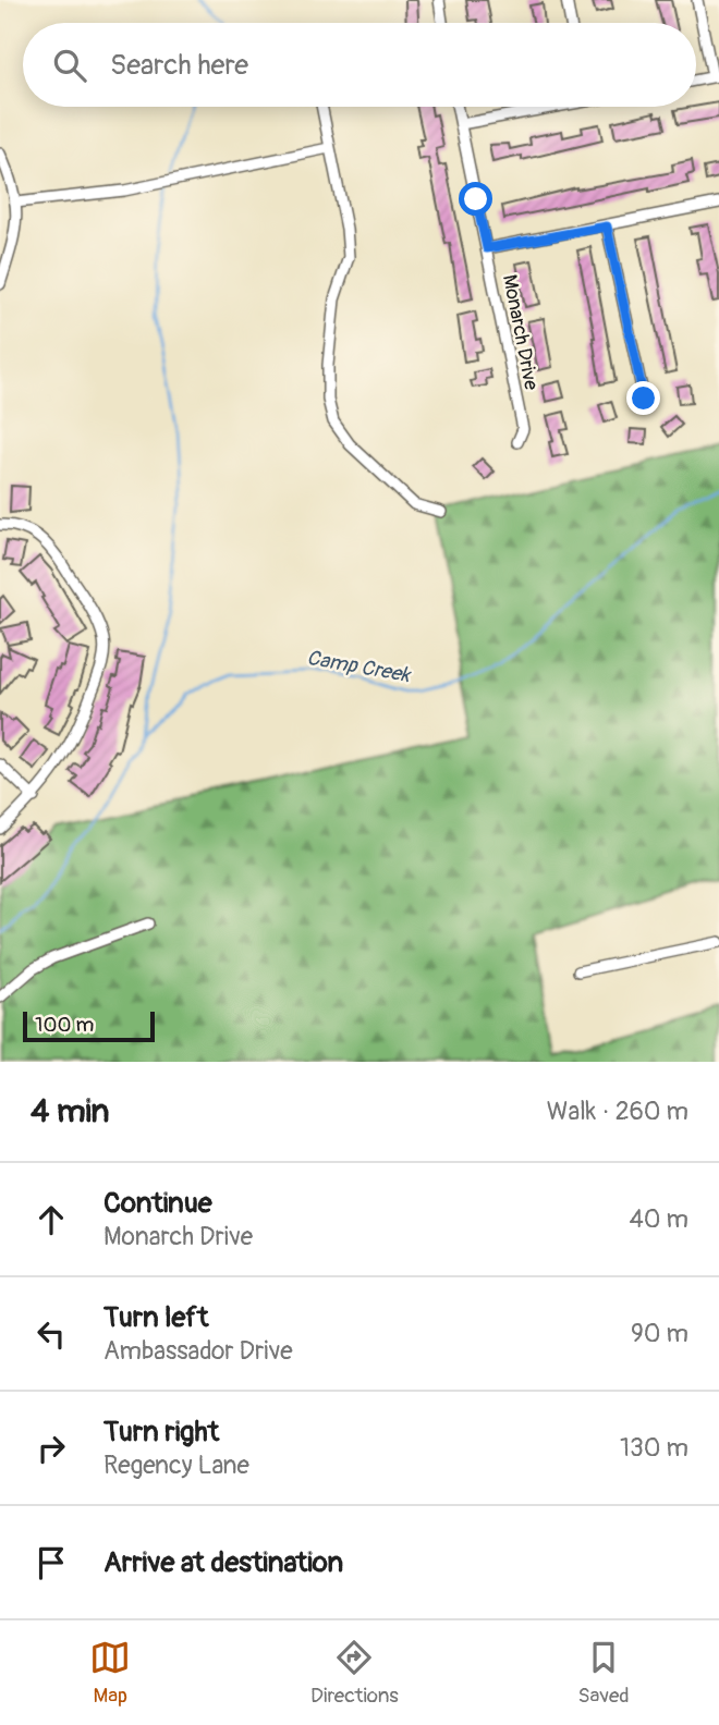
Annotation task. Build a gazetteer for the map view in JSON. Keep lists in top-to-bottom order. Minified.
{"streets":{"street":["Monarch Drive"]},"water":["Camp Creek"],"scale_bar":"100 m","page":{"search":"Search here","scale":"100 m","heading":["4 min","Walk · 260 m"],"list":[["Continue","Monarch Drive","40 m"],["Turn left","Ambassador Drive","90 m"],["Turn right","Regency Lane","130 m"],"Arrive at destination"],"nav":["Map","Directions","Saved"]}}
